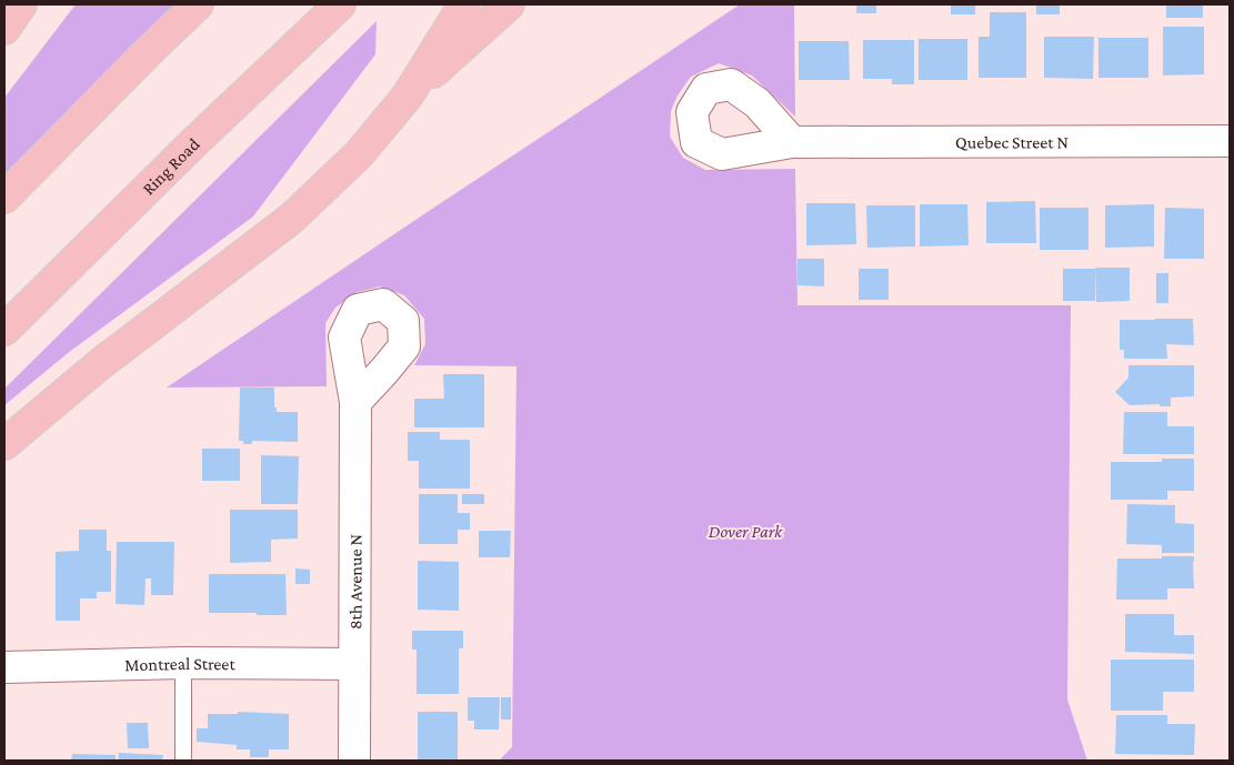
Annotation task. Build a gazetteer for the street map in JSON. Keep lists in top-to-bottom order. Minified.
{"streets":{"highway":["Ring Road"],"street":["Quebec Street N","8th Avenue N","Montreal Street"]},"crossings":[["8th Avenue N","Montreal Street"]],"parks":["Dover Park"]}
